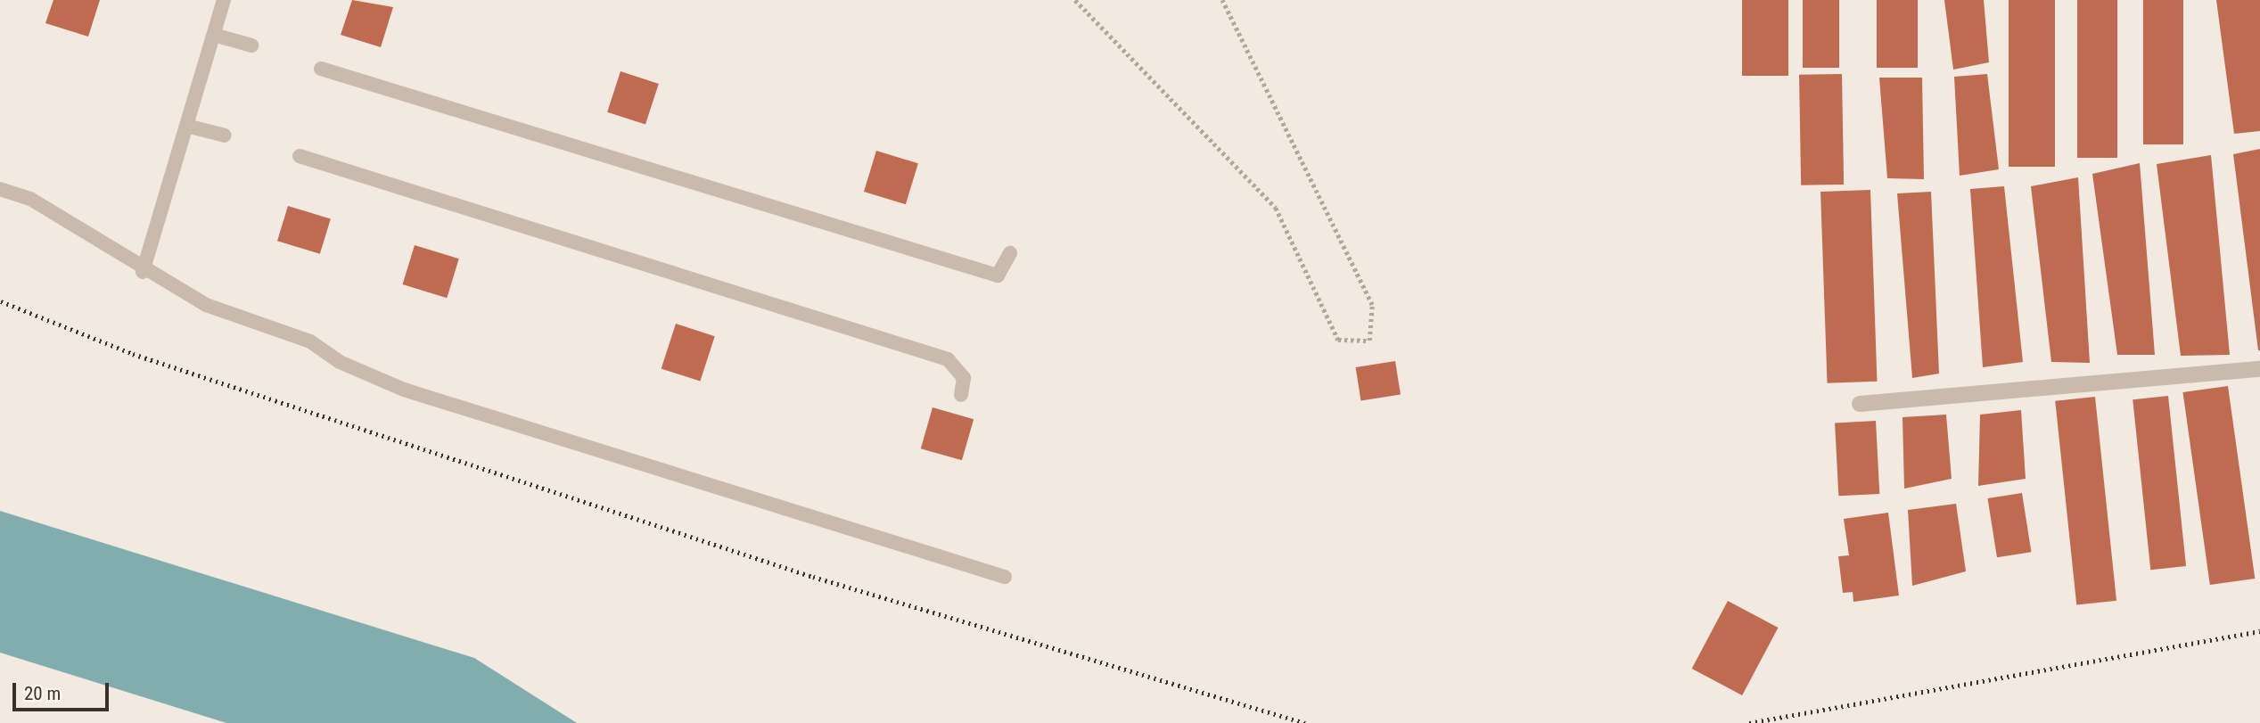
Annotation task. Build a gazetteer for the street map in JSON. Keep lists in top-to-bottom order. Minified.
{"scale_bar":"20 m"}
